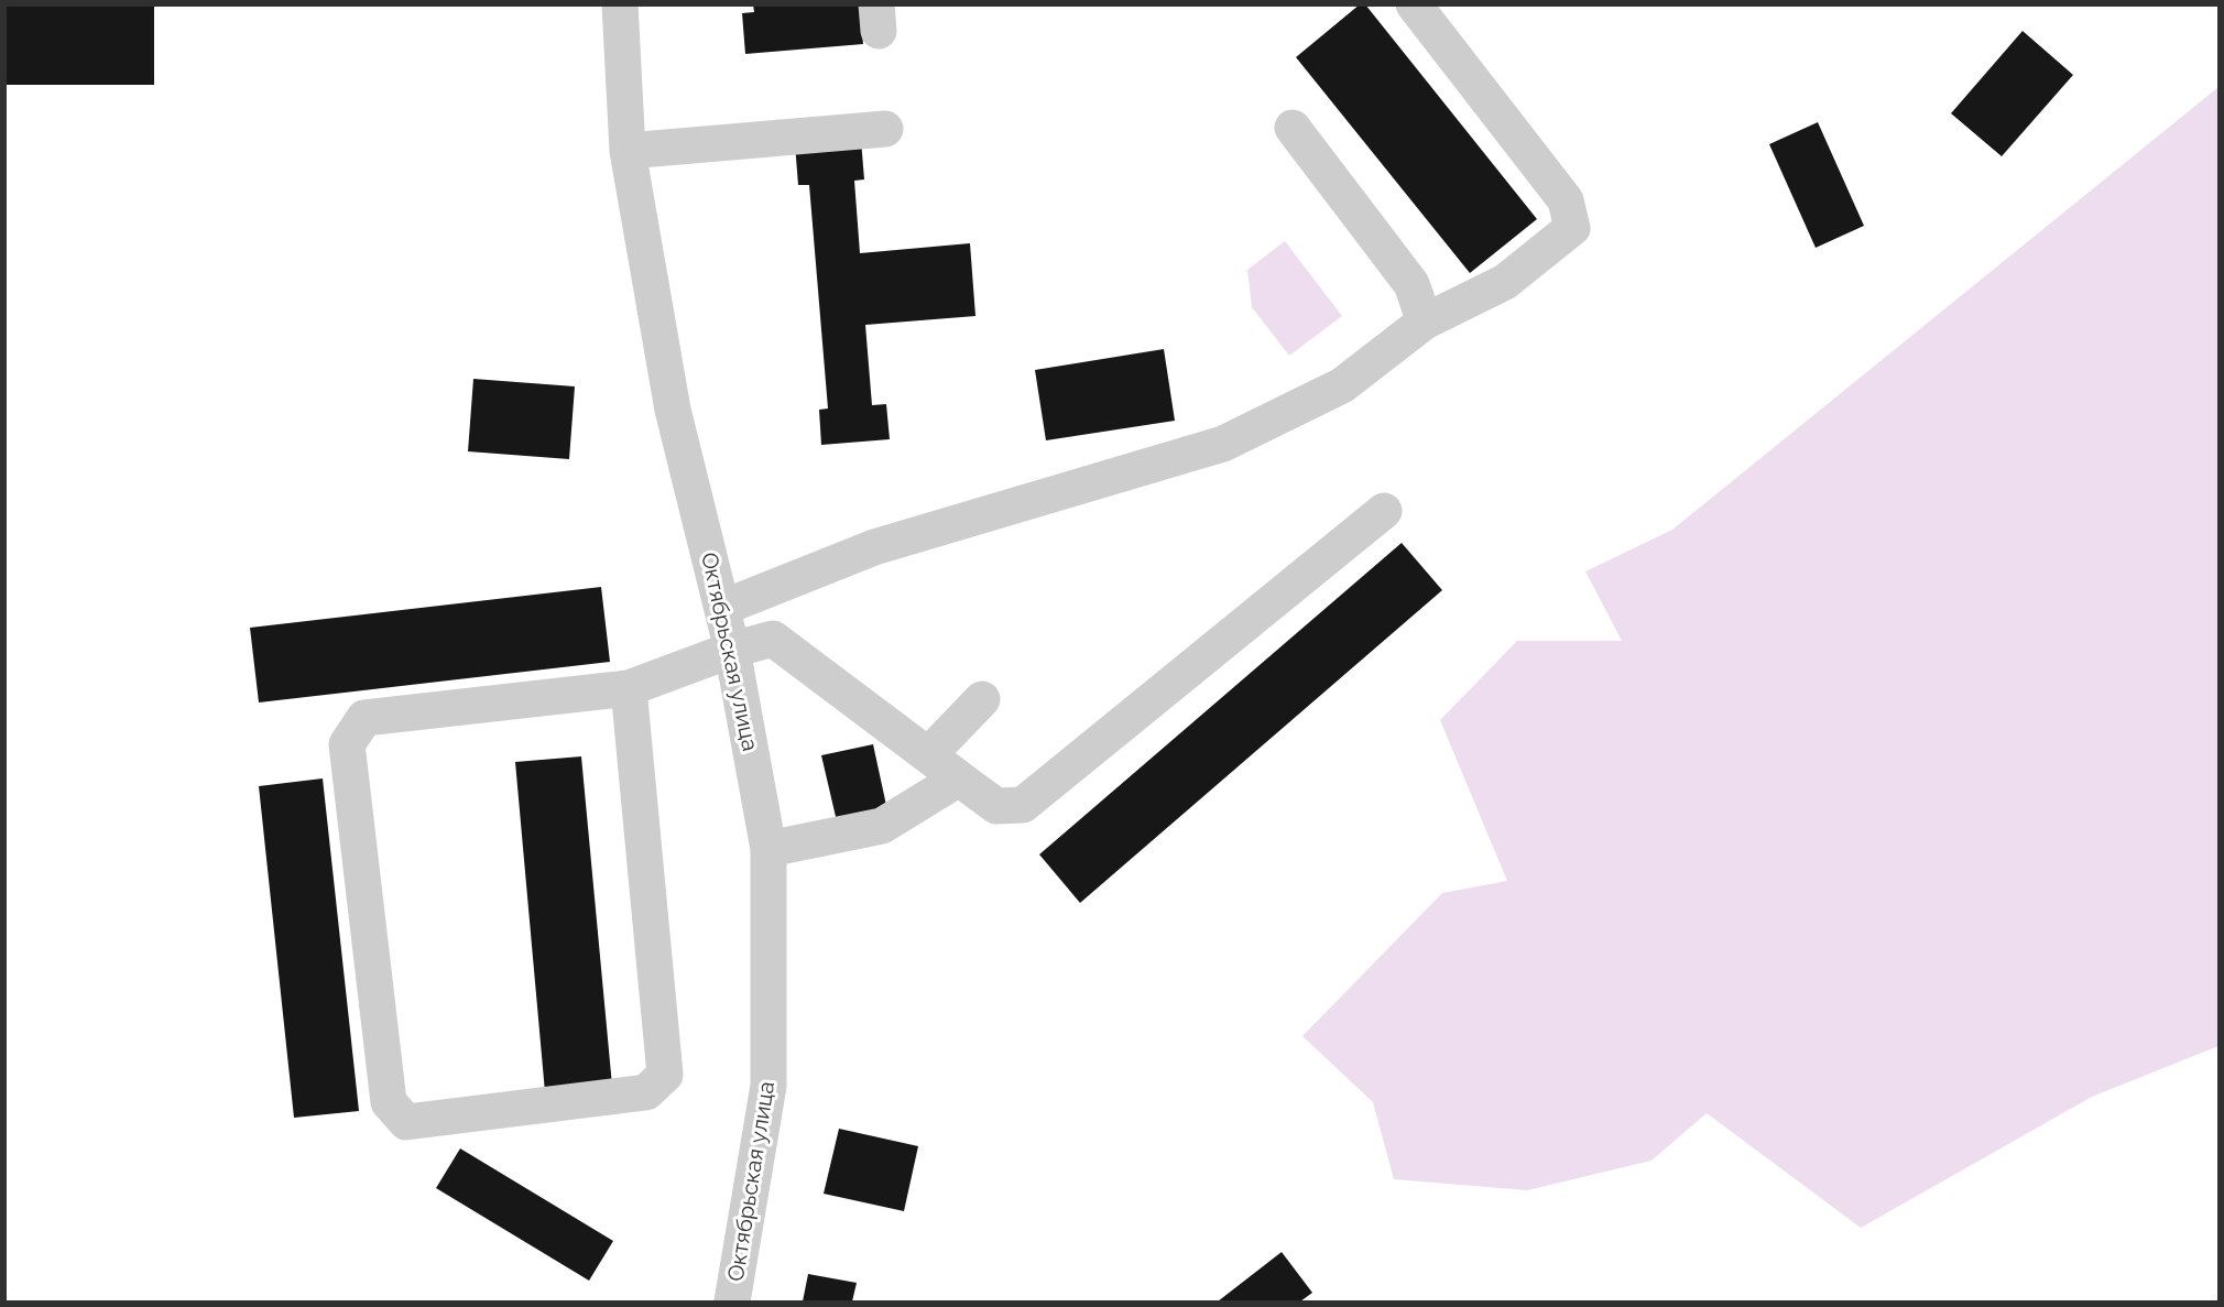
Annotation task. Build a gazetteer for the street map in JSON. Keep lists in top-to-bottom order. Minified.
{"streets":{"street":["Октябрьская улица"]}}
